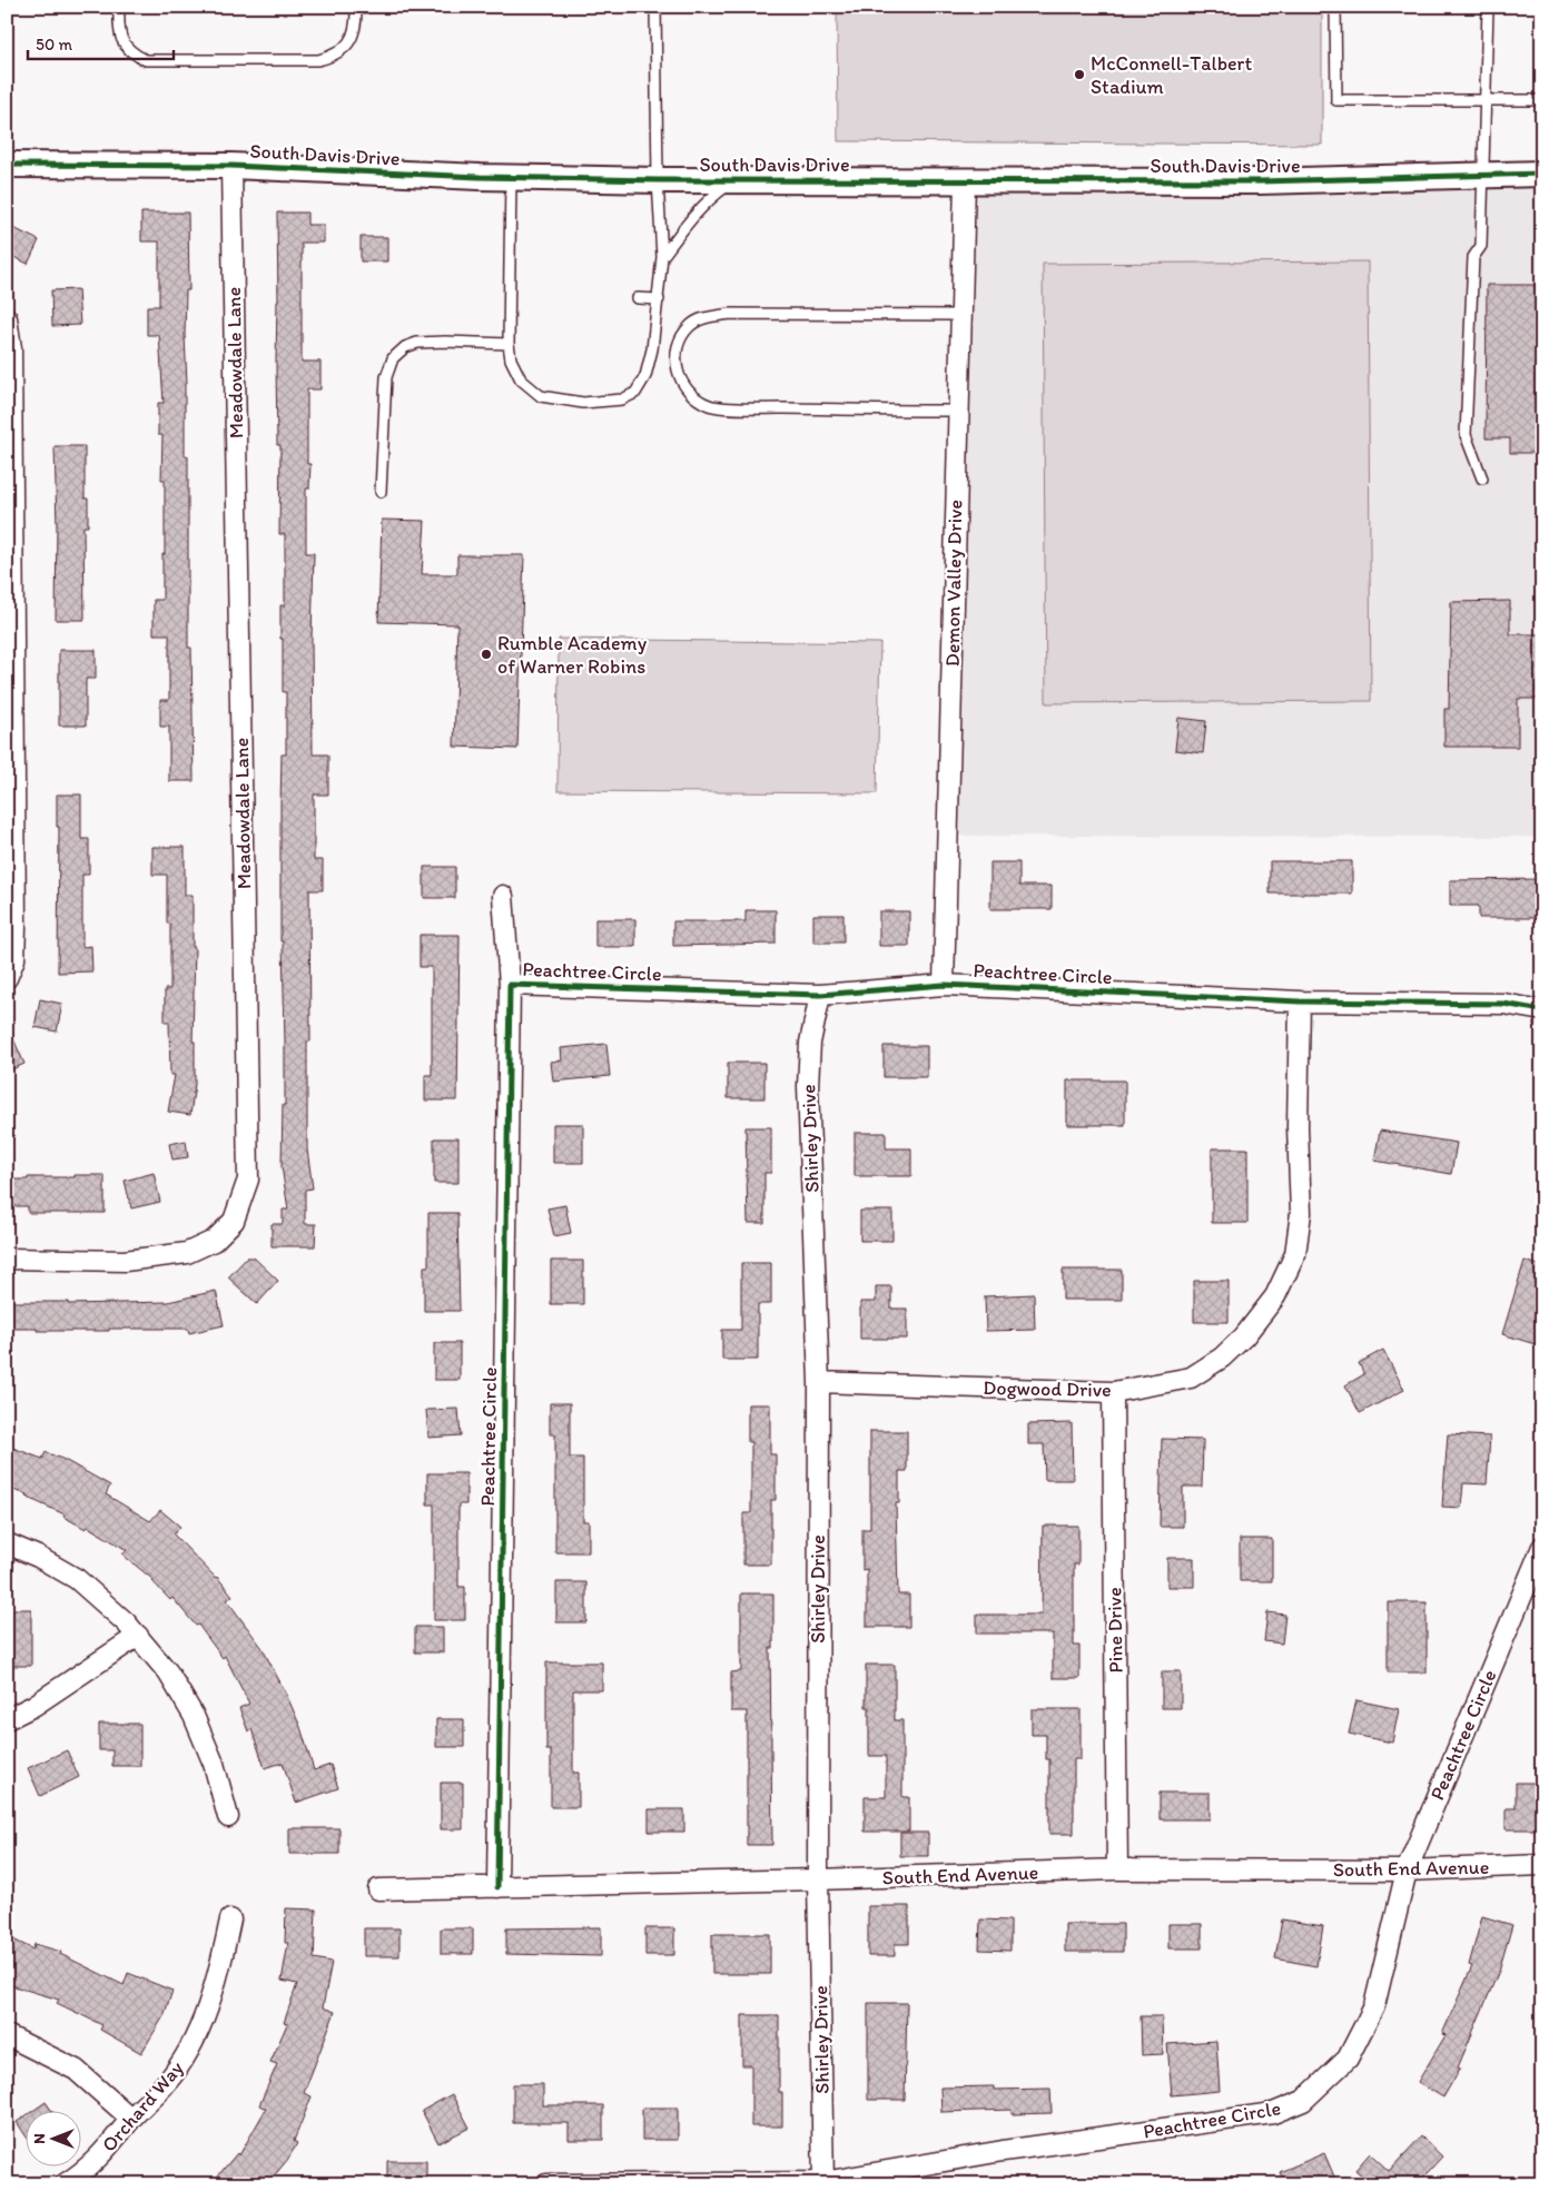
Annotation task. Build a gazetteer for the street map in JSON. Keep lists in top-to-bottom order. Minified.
{"streets":{"street":["South Davis Drive","Meadowdale Lane","Demon Valley Drive","Peachtree Circle","Shirley Drive","Dogwood Drive","Pine Drive","South End Avenue","Orchard Way"]},"crossings":[["South Davis Drive","Meadowdale Lane"],["South Davis Drive","Demon Valley Drive"],["Demon Valley Drive","Peachtree Circle"],["Peachtree Circle","Shirley Drive"],["Peachtree Circle","Dogwood Drive"],["Peachtree Circle","South End Avenue"],["Shirley Drive","Dogwood Drive"],["Shirley Drive","South End Avenue"],["Dogwood Drive","Pine Drive"],["Pine Drive","South End Avenue"]],"places":["McConnell-Talbert Stadium","Rumble Academy of Warner Robins"],"scale_bar":"50 m","north":"left"}
